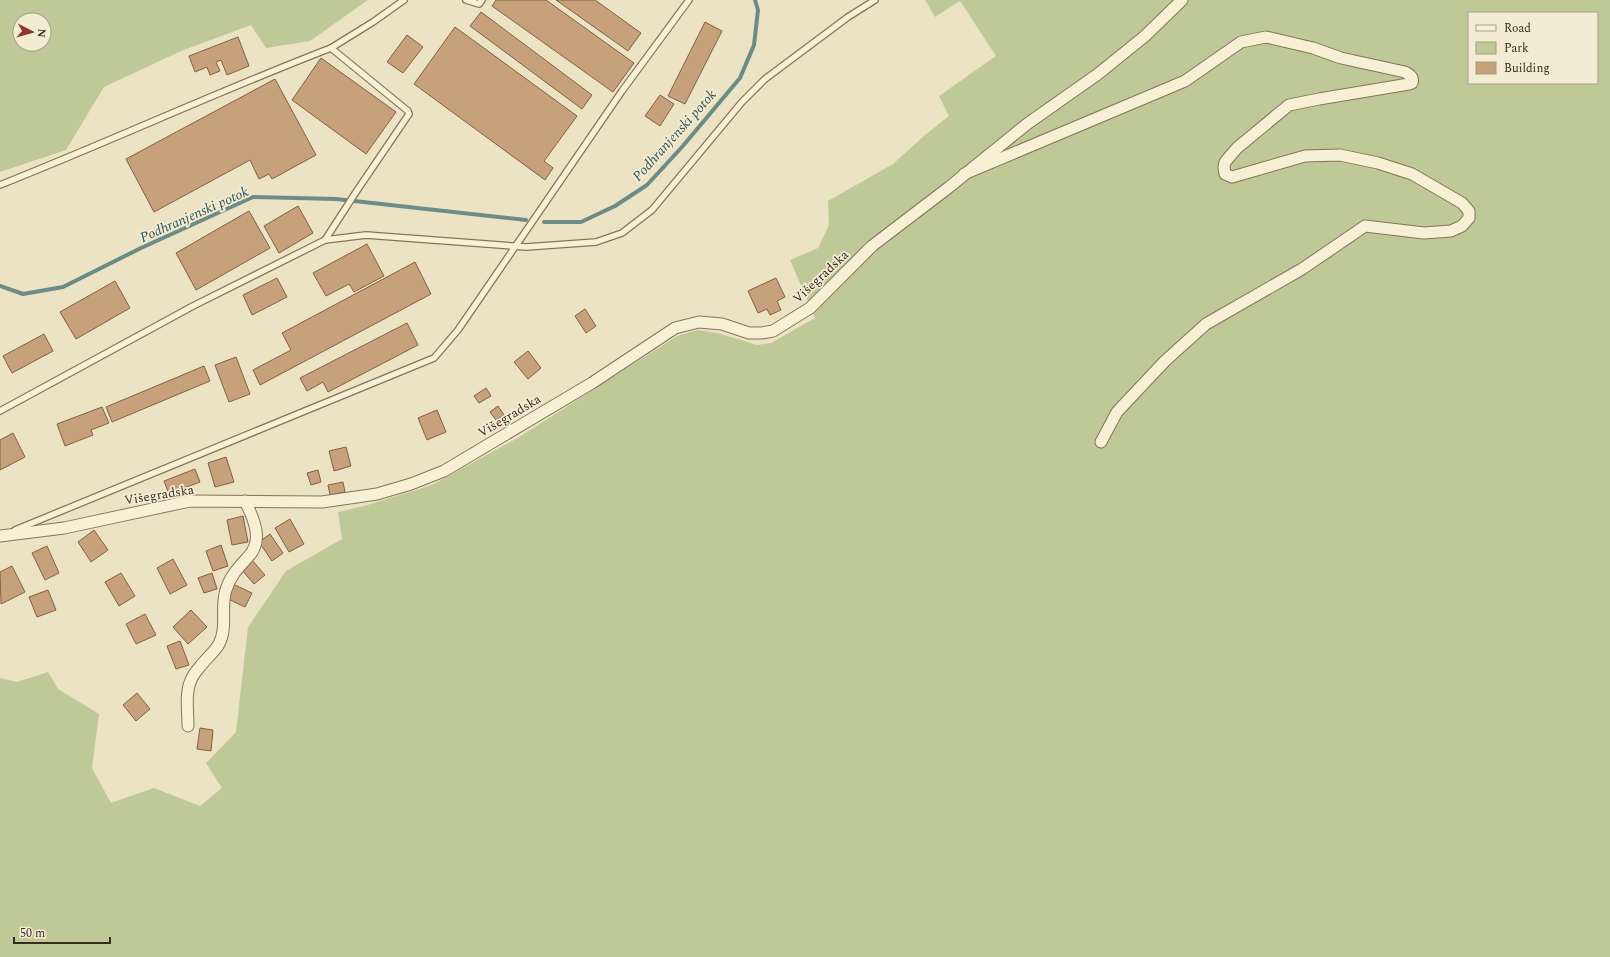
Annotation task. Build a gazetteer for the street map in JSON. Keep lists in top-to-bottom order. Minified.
{"streets":{"street":["Višegradska"]},"water":["Podhranjenski potok"],"legend":["Road","Park","Building"],"scale_bar":"50 m","north":"right"}
